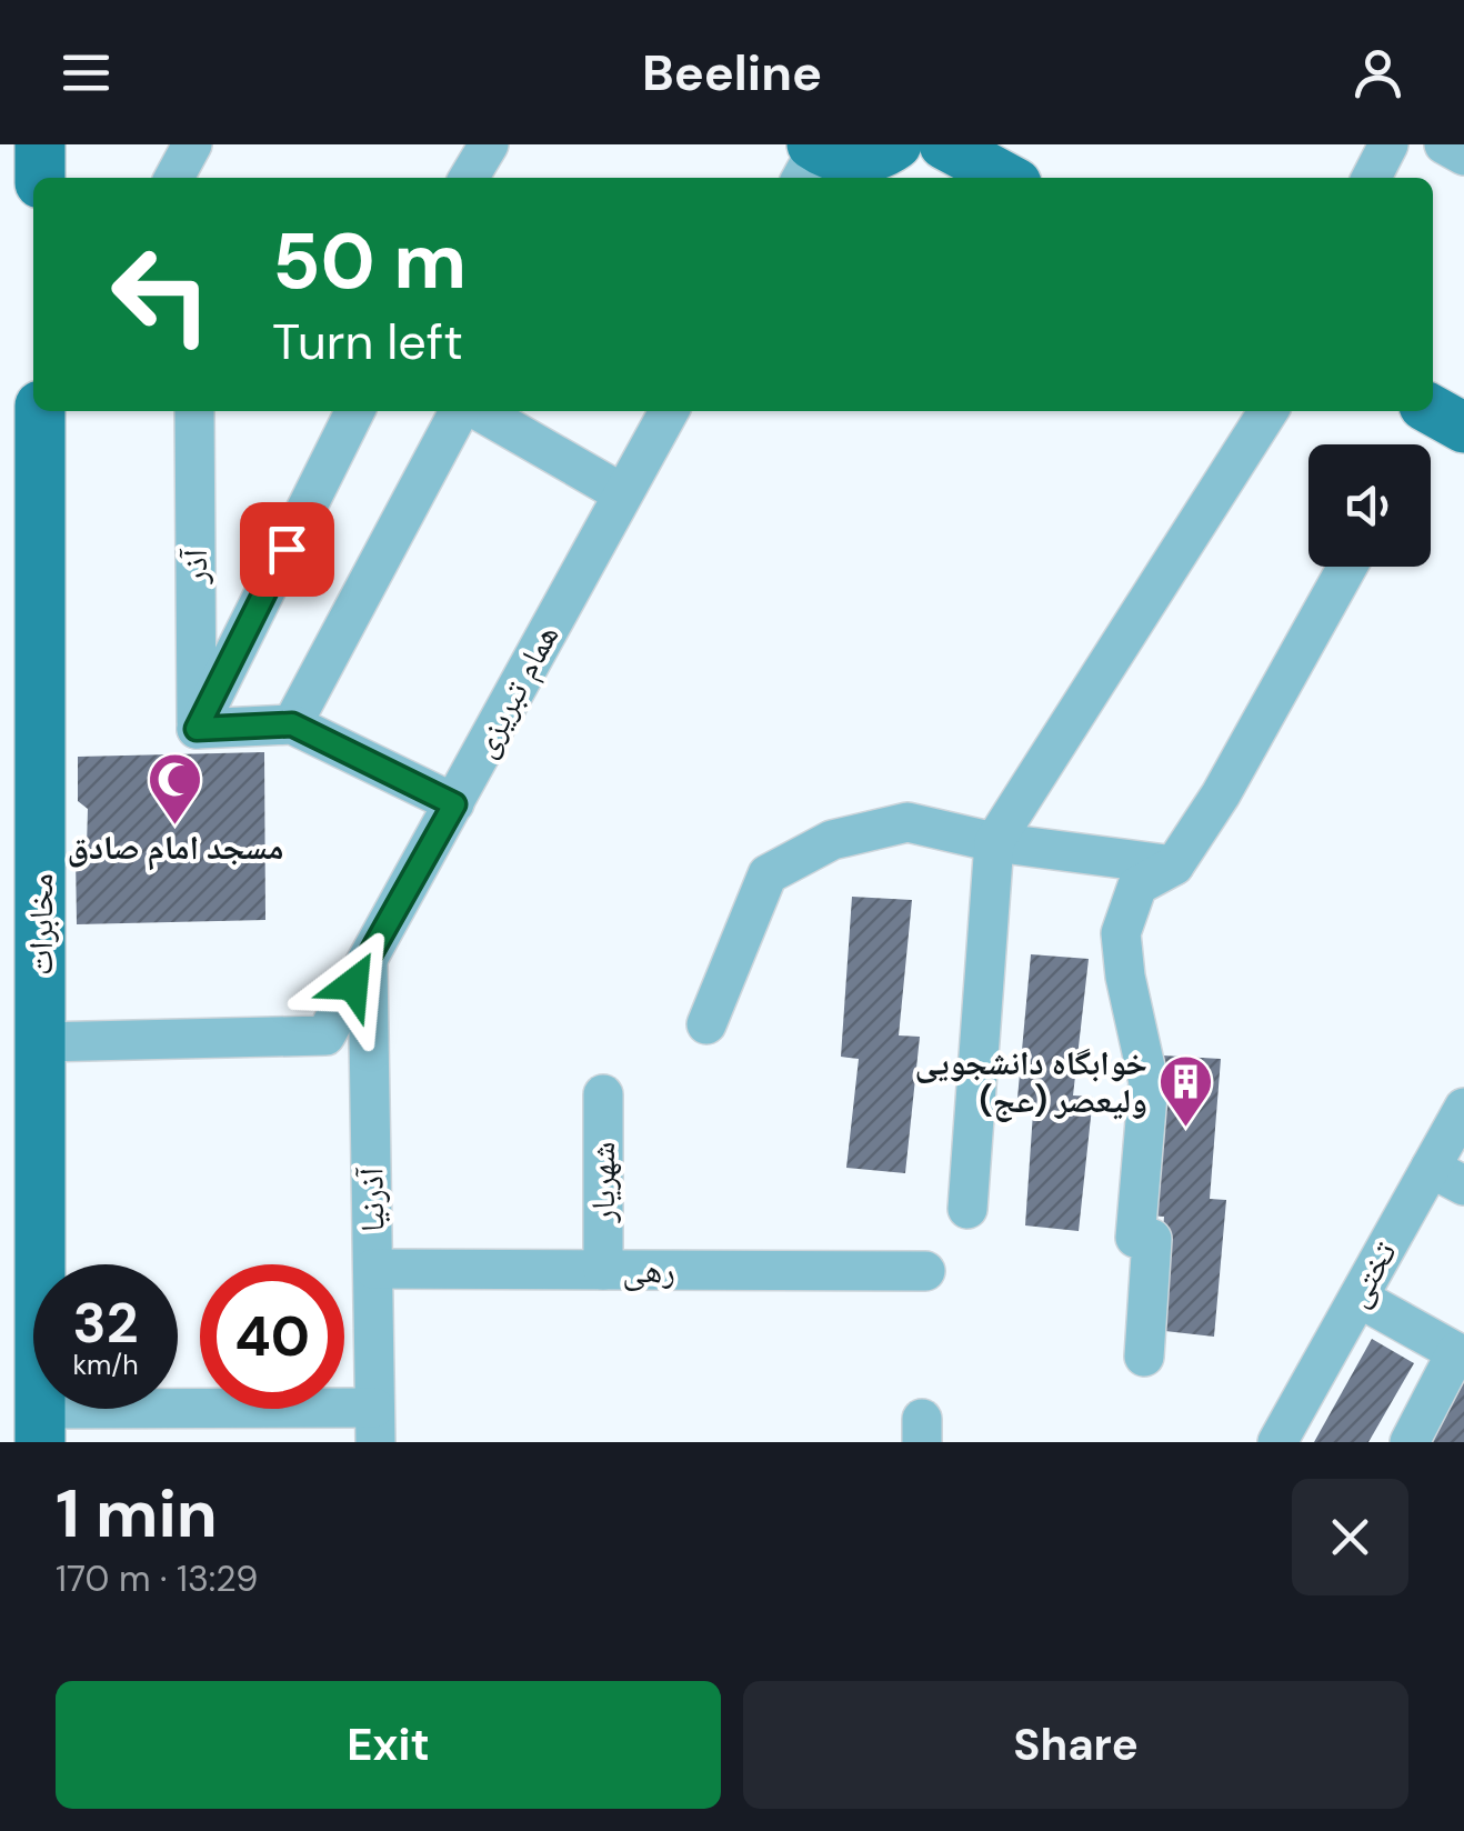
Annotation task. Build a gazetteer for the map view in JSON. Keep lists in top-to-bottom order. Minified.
{"streets":{"main road":["مخابرات"],"street":["آذر","همام تبریزی","شهریار","آذرنیا","رهی","تختی"]},"crossings":[["همام تبریزی","مخابرات"],["همام تبریزی","آذرنیا"],["شهریار","رهی"],["آذرنیا","رهی"]],"places":{"mosque":["مسجد امام صادق"],"building":["خوابگاه دانشجویی ولیعصر (عج)"]},"page":{"header":"Beeline","turn":["50 m","Turn left"],"speed":"32 km/h","limit":"40","heading":["1 min","170 m · 13:29"],"buttons":["Exit","Share"]}}
